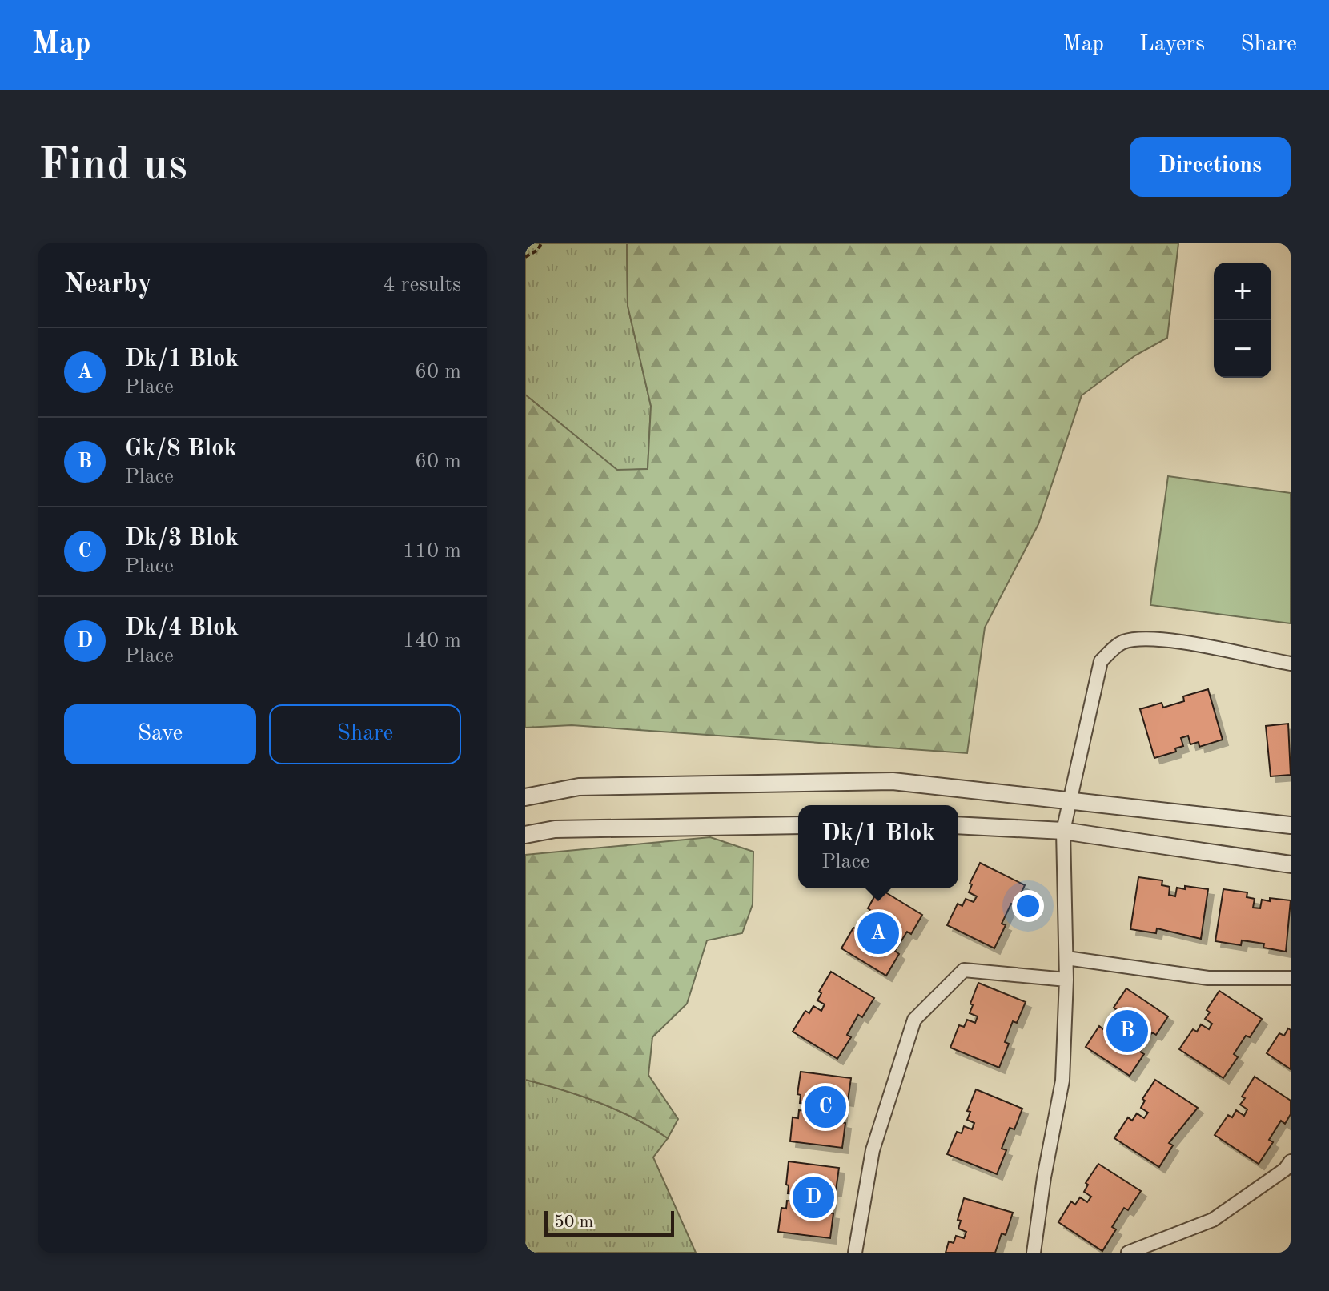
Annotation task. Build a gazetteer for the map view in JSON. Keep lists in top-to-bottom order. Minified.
{"scale_bar":"50 m","page":{"header":"Map","nav":["Map","Layers","Share"],"buttons":["Directions",["Save","Share"]],"title":"Find us","heading":["Nearby","4 results"],"map_buttons":["+","−"],"list":[{"mark":"A","name":"Dk/1 Blok","note":"Place","value":"60 m"},{"mark":"B","name":"Gk/8 Blok","note":"Place","value":"60 m"},{"mark":"C","name":"Dk/3 Blok","note":"Place","value":"110 m"},{"mark":"D","name":"Dk/4 Blok","note":"Place","value":"140 m"}],"popup":["Dk/1 Blok","Place"],"pins":["A","B","C","D"],"scale":"50 m"}}
